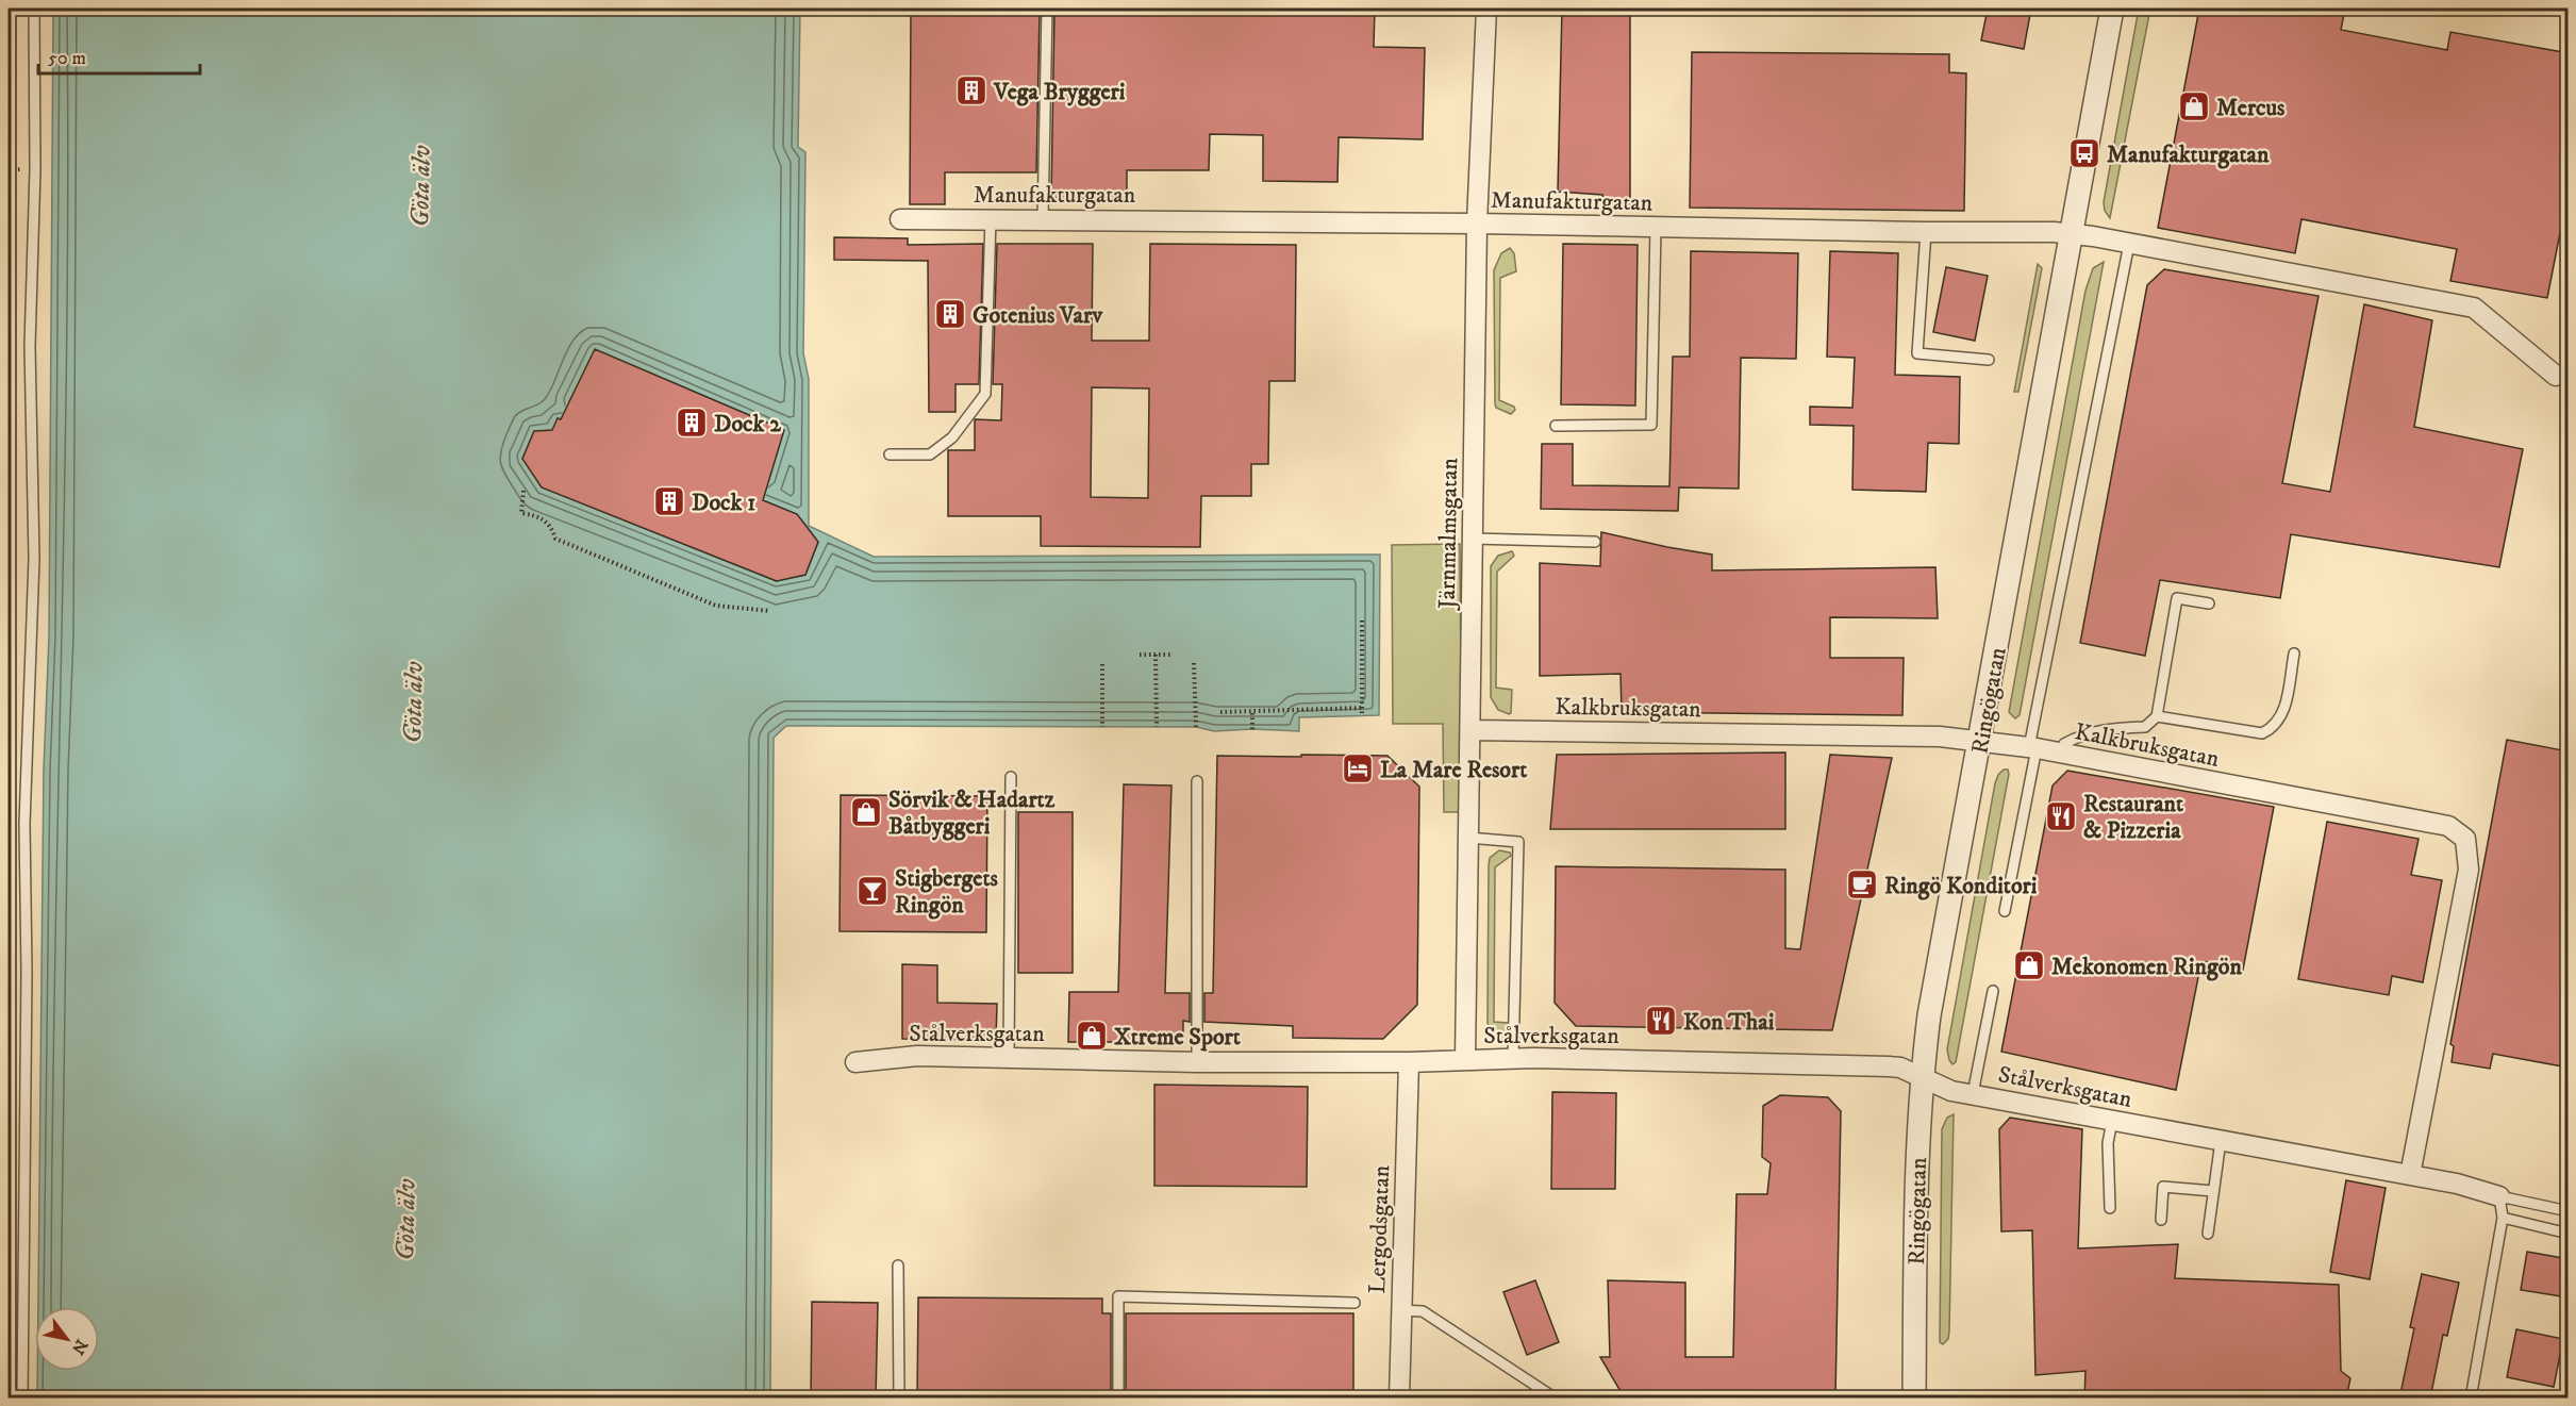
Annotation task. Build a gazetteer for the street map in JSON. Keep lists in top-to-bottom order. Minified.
{"streets":{"street":["Manufakturgatan","Järnmalmsgatan","Ringögatan","Kalkbruksgatan","Stålverksgatan","Lergodsgatan"]},"crossings":[["Manufakturgatan","Järnmalmsgatan"],["Manufakturgatan","Ringögatan"],["Järnmalmsgatan","Kalkbruksgatan"],["Järnmalmsgatan","Stålverksgatan"],["Ringögatan","Kalkbruksgatan"],["Ringögatan","Stålverksgatan"],["Kalkbruksgatan","Stålverksgatan"],["Stålverksgatan","Lergodsgatan"]],"water":["Göta älv"],"places":{"building":["Vega Bryggeri","Gotenius Varv","Dock 2","Dock 1"],"shop":["Mercus","Sörvik & Hadartz Båtbyggeri","Mekonomen Ringön","Xtreme Sport"],"bus stop":["Manufakturgatan"],"hotel":["La Mare Resort"],"restaurant":["Restaurant & Pizzeria","Kon Thai"],"cafe":["Ringö Konditori"],"bar":["Stigbergets Ringön"]},"scale_bar":"50 m","north":"bottom right"}
